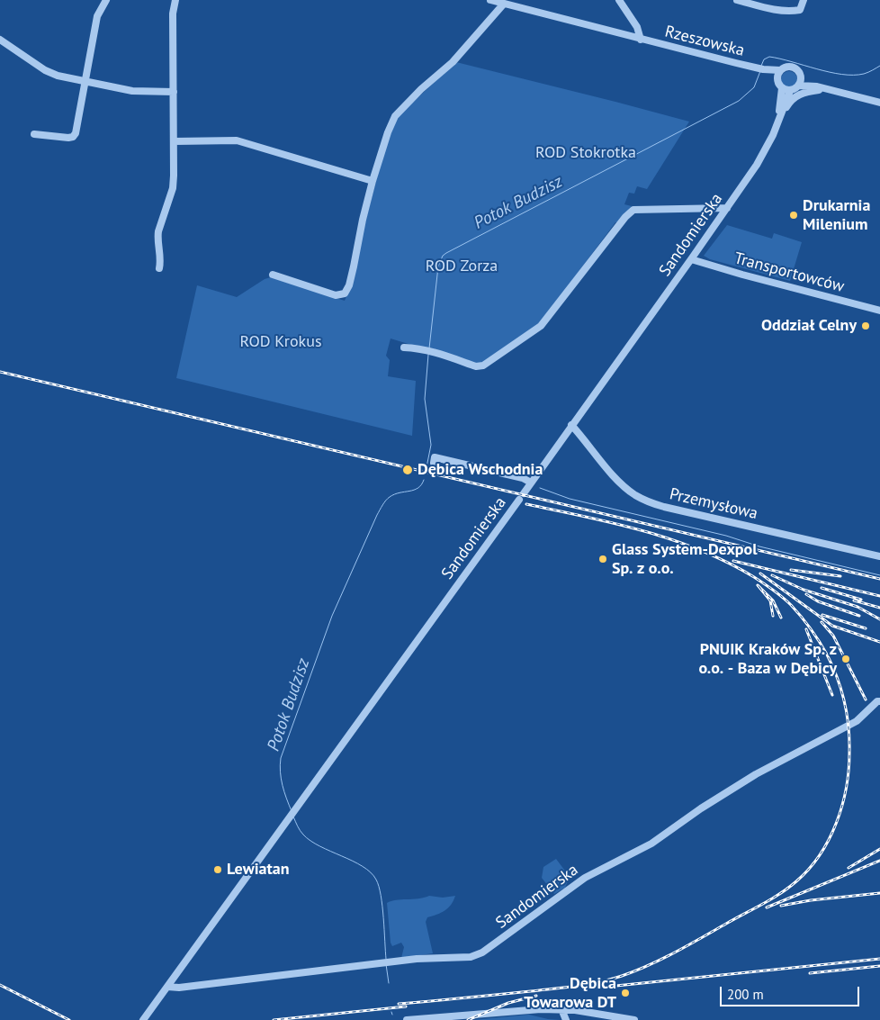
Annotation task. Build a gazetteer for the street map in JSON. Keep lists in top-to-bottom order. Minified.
{"streets":{"street":["Rzeszowska","Sandomierska","Transportowców","Przemysłowa"]},"crossings":[["Sandomierska","Transportowców"],["Sandomierska","Przemysłowa"]],"water":["Potok Budzisz"],"parks":["ROD Stokrotka","ROD Zorza","ROD Krokus"],"places":["Drukarnia Milenium","Oddział Celny","Dębica Wschodnia","Glass System-Dexpol Sp. z o.o.","PNUIK Kraków Sp. z o.o. - Baza w Dębicy","Lewiatan","Dębica Towarowa DT"],"scale_bar":"200 m"}
